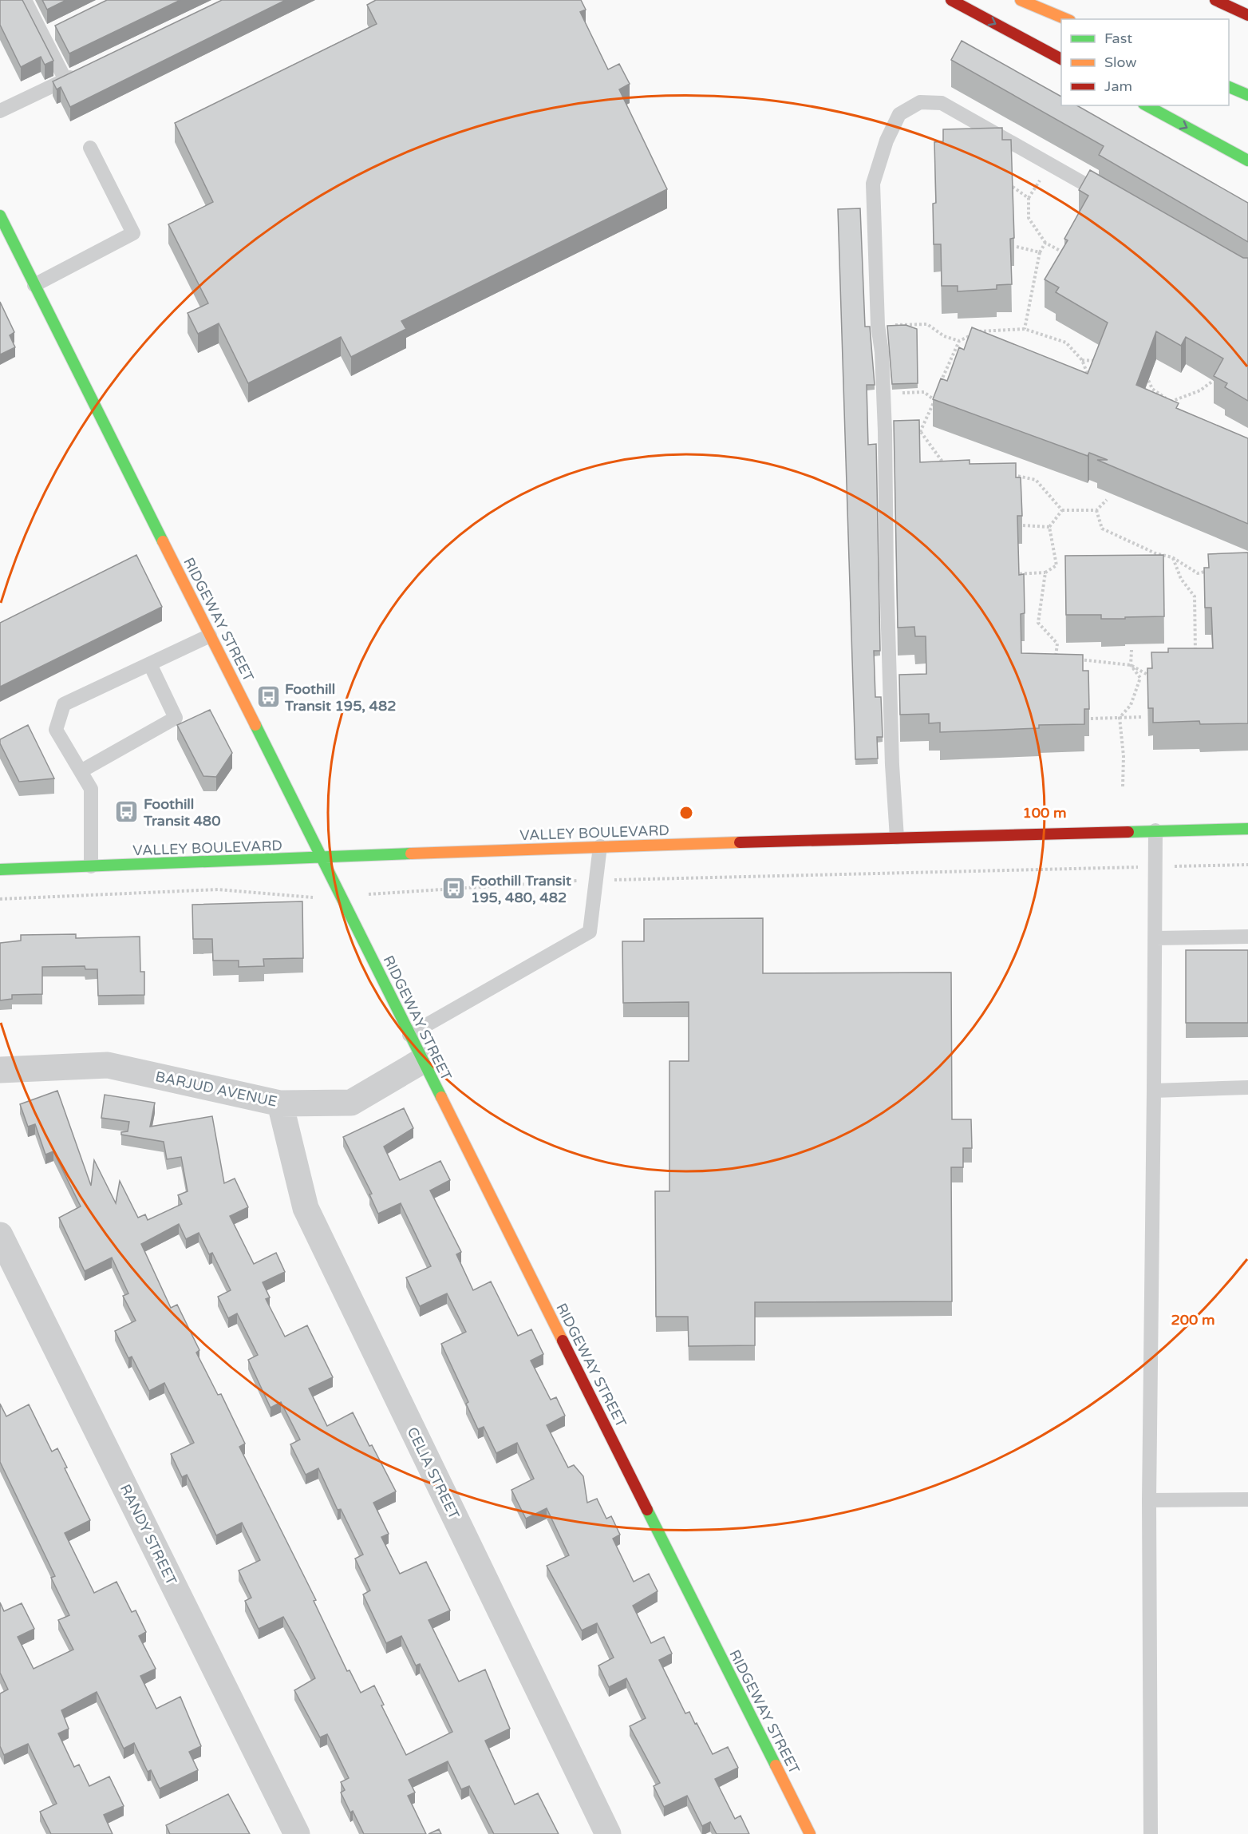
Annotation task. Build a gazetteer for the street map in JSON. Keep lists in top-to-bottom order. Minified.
{"streets":{"main road":["RIDGEWAY STREET","VALLEY BOULEVARD"],"street":["BARJUD AVENUE","CELIA STREET","RANDY STREET"]},"crossings":[["RIDGEWAY STREET","VALLEY BOULEVARD"],["RIDGEWAY STREET","BARJUD AVENUE"],["BARJUD AVENUE","CELIA STREET"]],"places":{"bus stop":["Foothill Transit 195, 482","Foothill Transit 480","Foothill Transit 195, 480, 482"]},"legend":["Fast","Slow","Jam"],"rings":["100 m","200 m"]}
